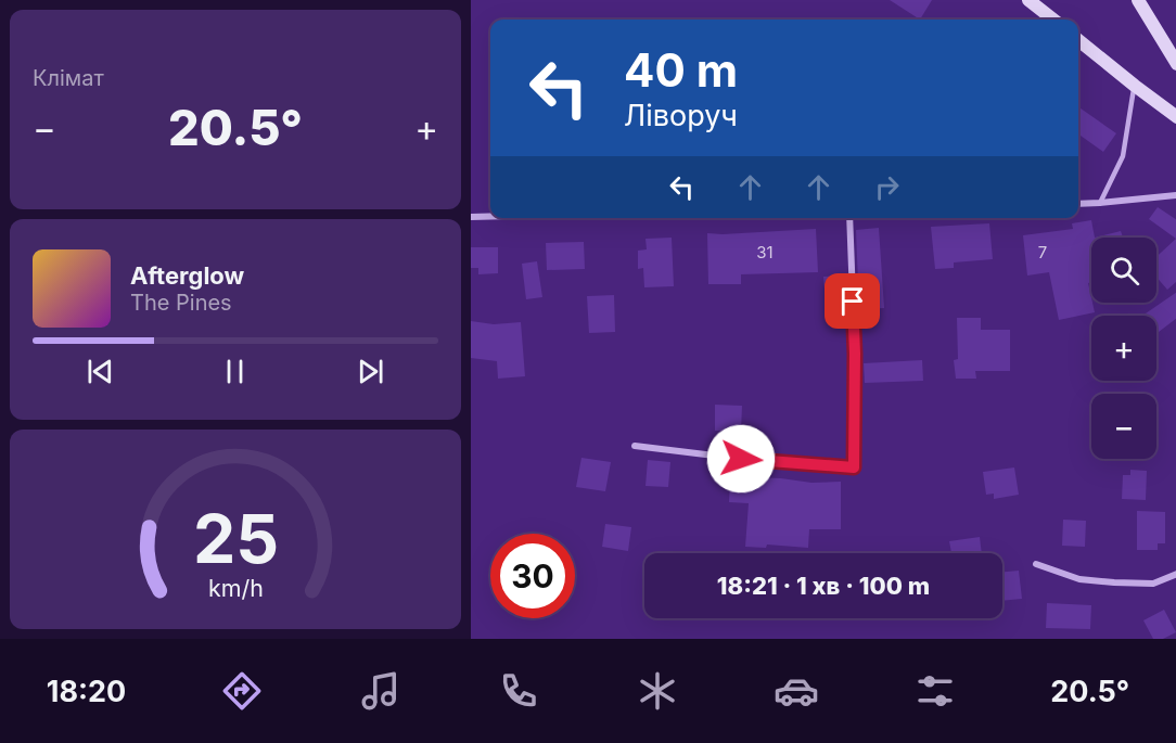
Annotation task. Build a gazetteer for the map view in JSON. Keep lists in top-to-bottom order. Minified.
{"house_numbers":["31","7"],"page":{"tile":"Клімат","turn":["40 m","Ліворуч"],"heat":["−","20.5°","+"],"map_buttons":["+","−"],"song":["Afterglow","The Pines"],"limit":"30","trip":"18:21 · 1 хв · 100 m","tabs":["18:20","20.5°"],"gauge":["25","km/h"]}}
